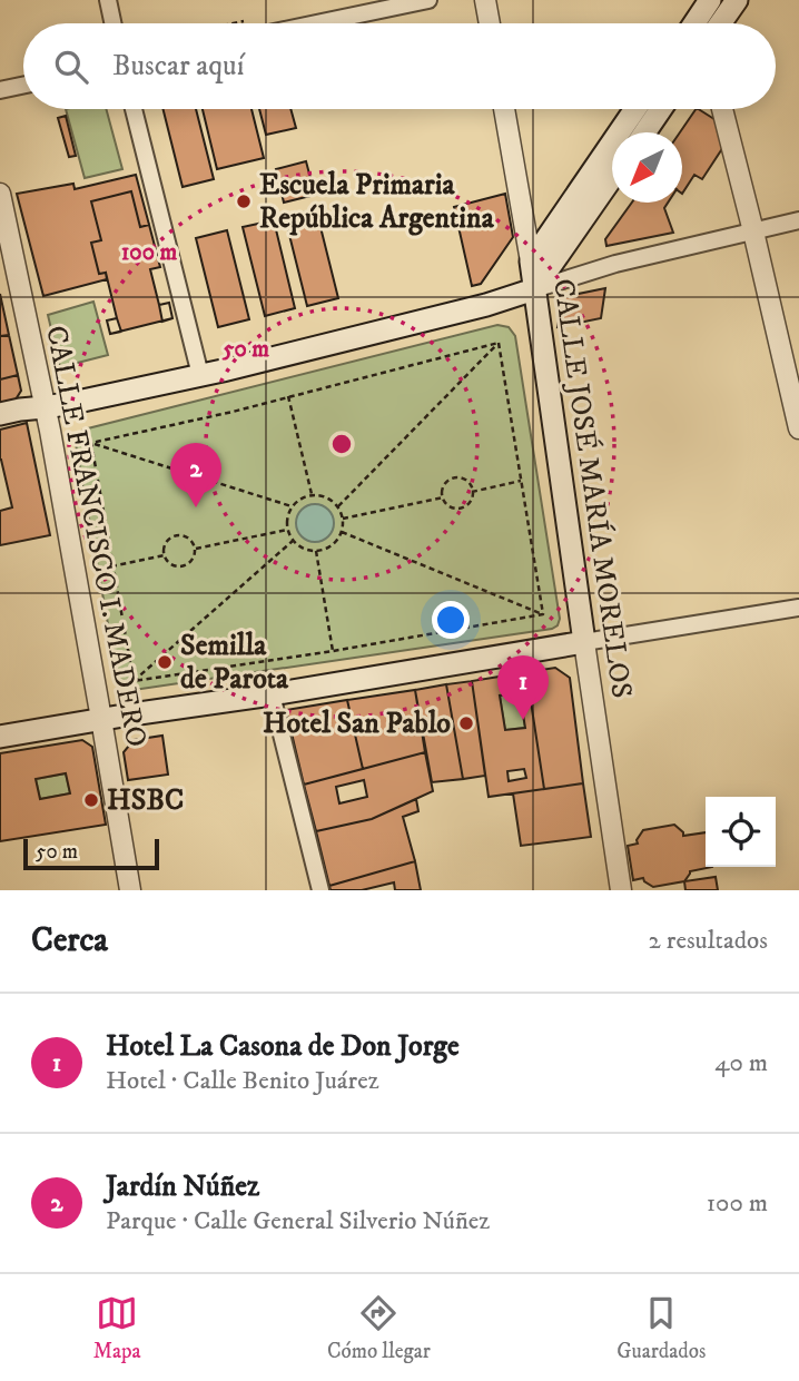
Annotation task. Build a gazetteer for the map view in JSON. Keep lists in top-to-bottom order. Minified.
{"streets":{"main road":["CALLE JOSÉ MARÍA MORELOS"],"street":["CALLE FRANCISCO I. MADERO"]},"places":["Escuela Primaria República Argentina","Semilla de Parota","Hotel San Pablo","HSBC"],"scale_bar":"50 m","north":"bottom left","page":{"search":"Buscar aquí","pins":["2","1"],"scale":"50 m","heading":["Cerca","2 resultados"],"list":[{"mark":"1","name":"Hotel La Casona de Don Jorge","note":"Hotel · Calle Benito Juárez","value":"40 m"},{"mark":"2","name":"Jardín Núñez","note":"Parque · Calle General Silverio Núñez","value":"100 m"}],"nav":["Mapa","Cómo llegar","Guardados"]},"rings":["100 m","50 m"]}
